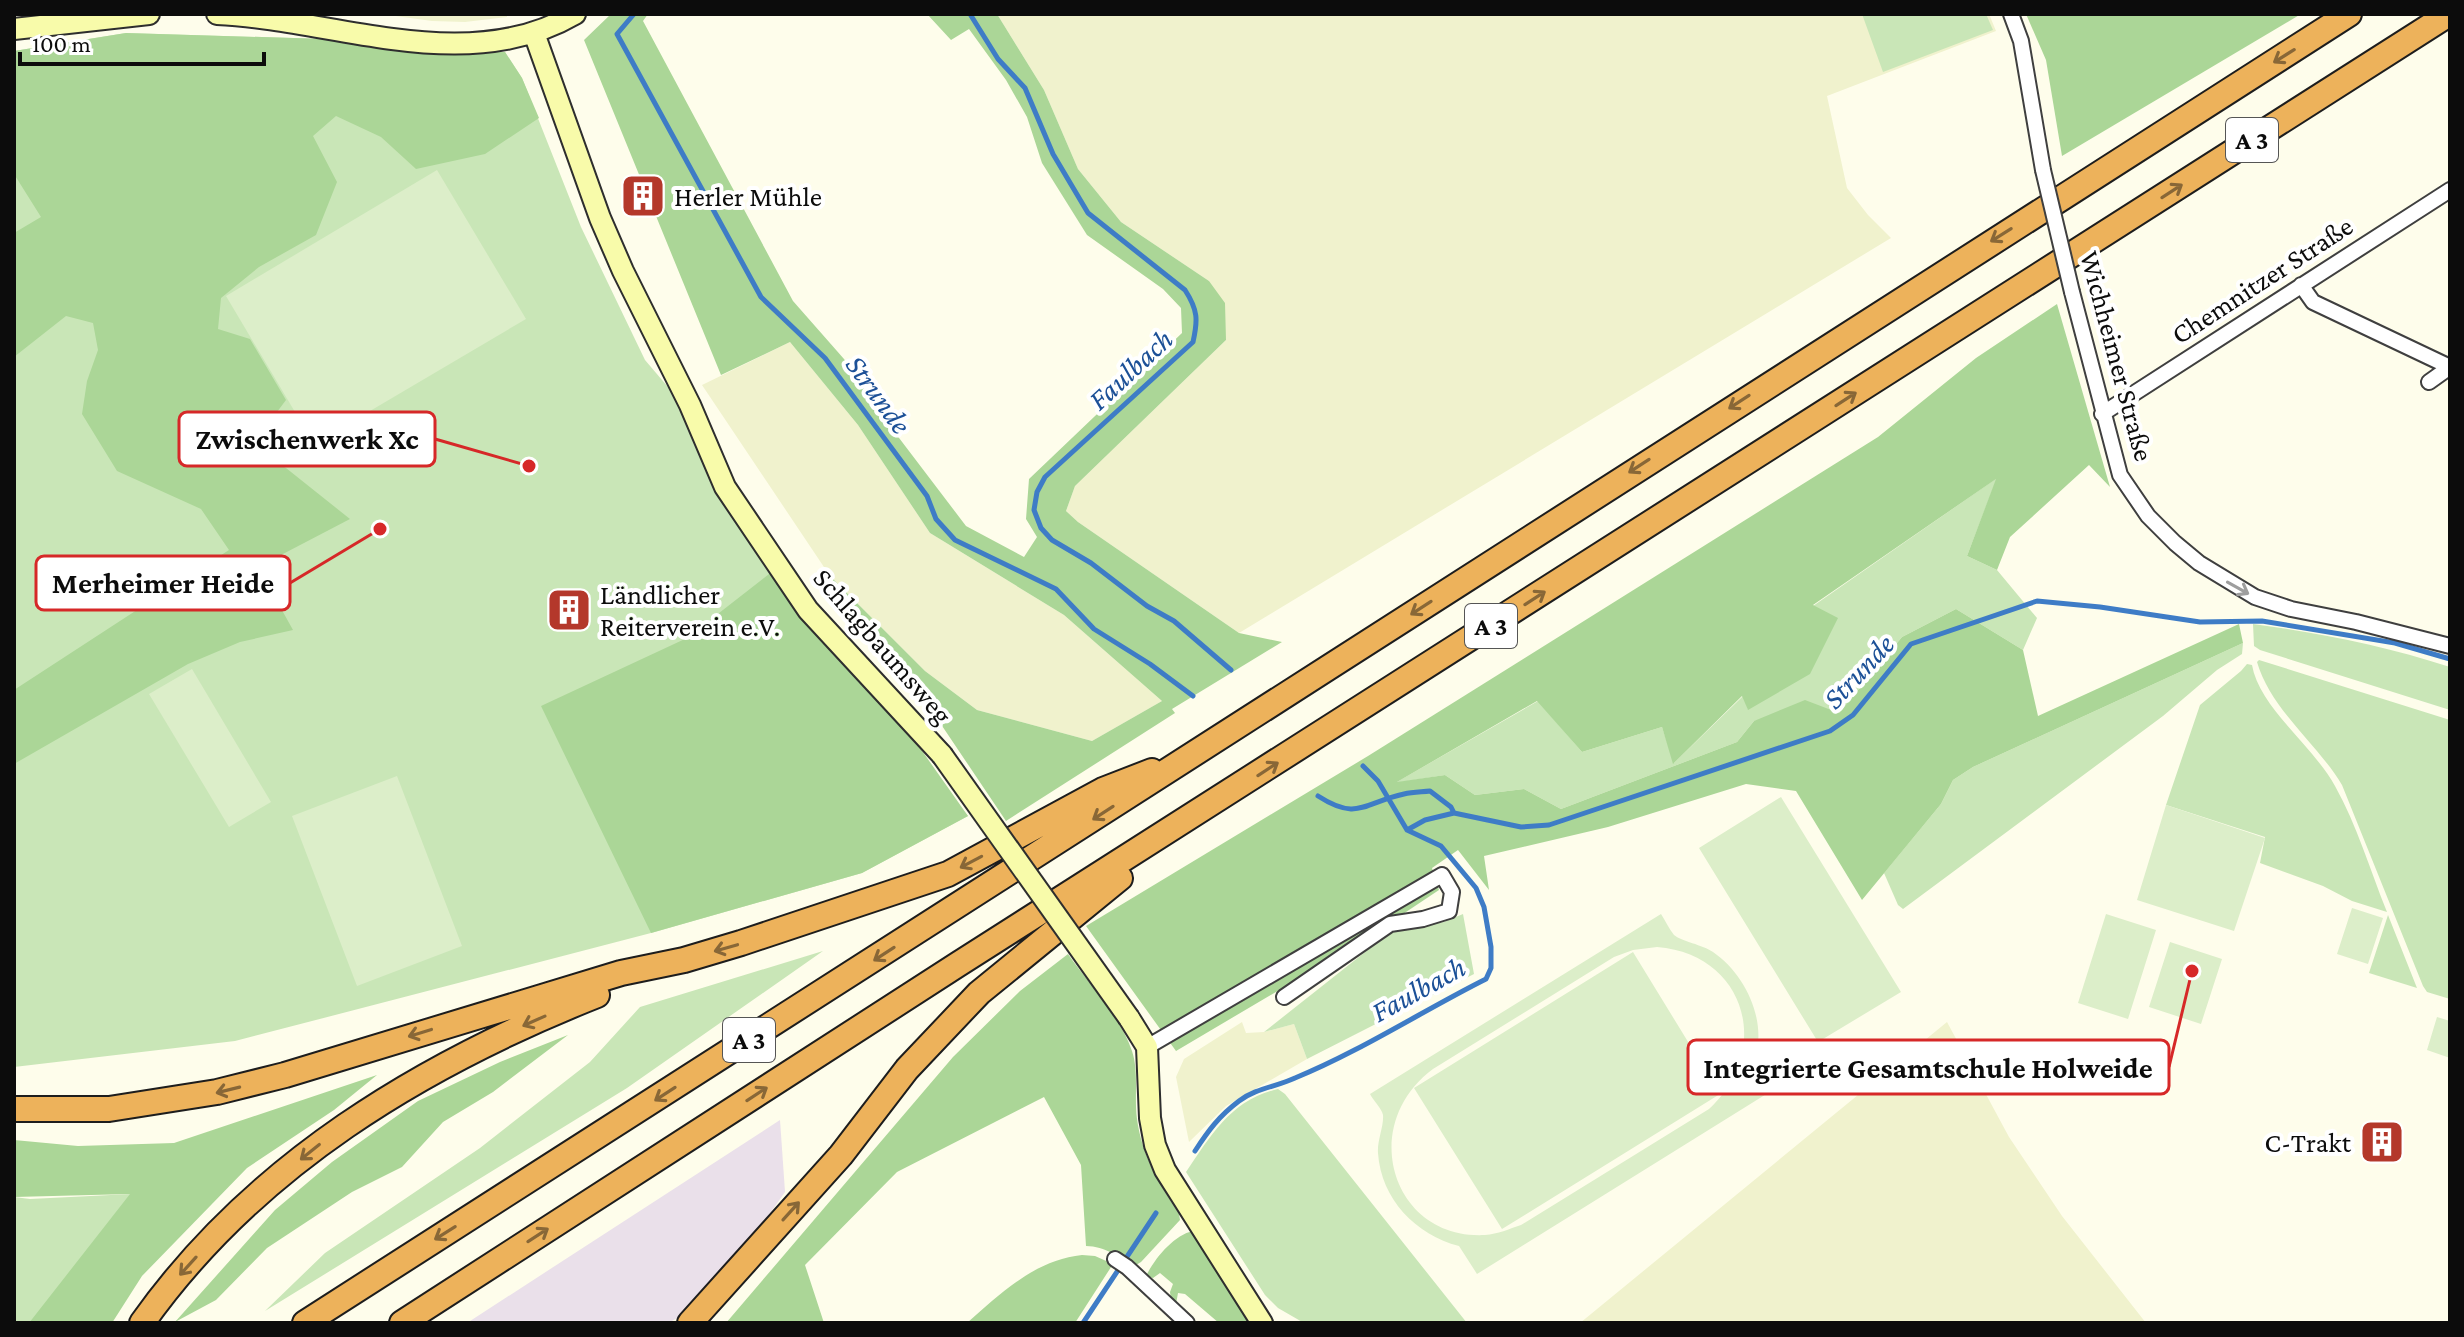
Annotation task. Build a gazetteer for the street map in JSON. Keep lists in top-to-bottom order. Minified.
{"streets":{"highway":["A 3"],"main road":["Schlagbaumsweg"],"street":["Chemnitzer Straße","Wichheimer Straße"]},"crossings":[["Chemnitzer Straße","Wichheimer Straße"]],"one_way":["Wichheimer Straße"],"water":["Faulbach","Strunde"],"places":{"building":["Herler Mühle","Ländlicher Reiterverein e.V.","C-Trakt"],"other":["Zwischenwerk Xc","Merheimer Heide","Integrierte Gesamtschule Holweide"]},"scale_bar":"100 m"}
